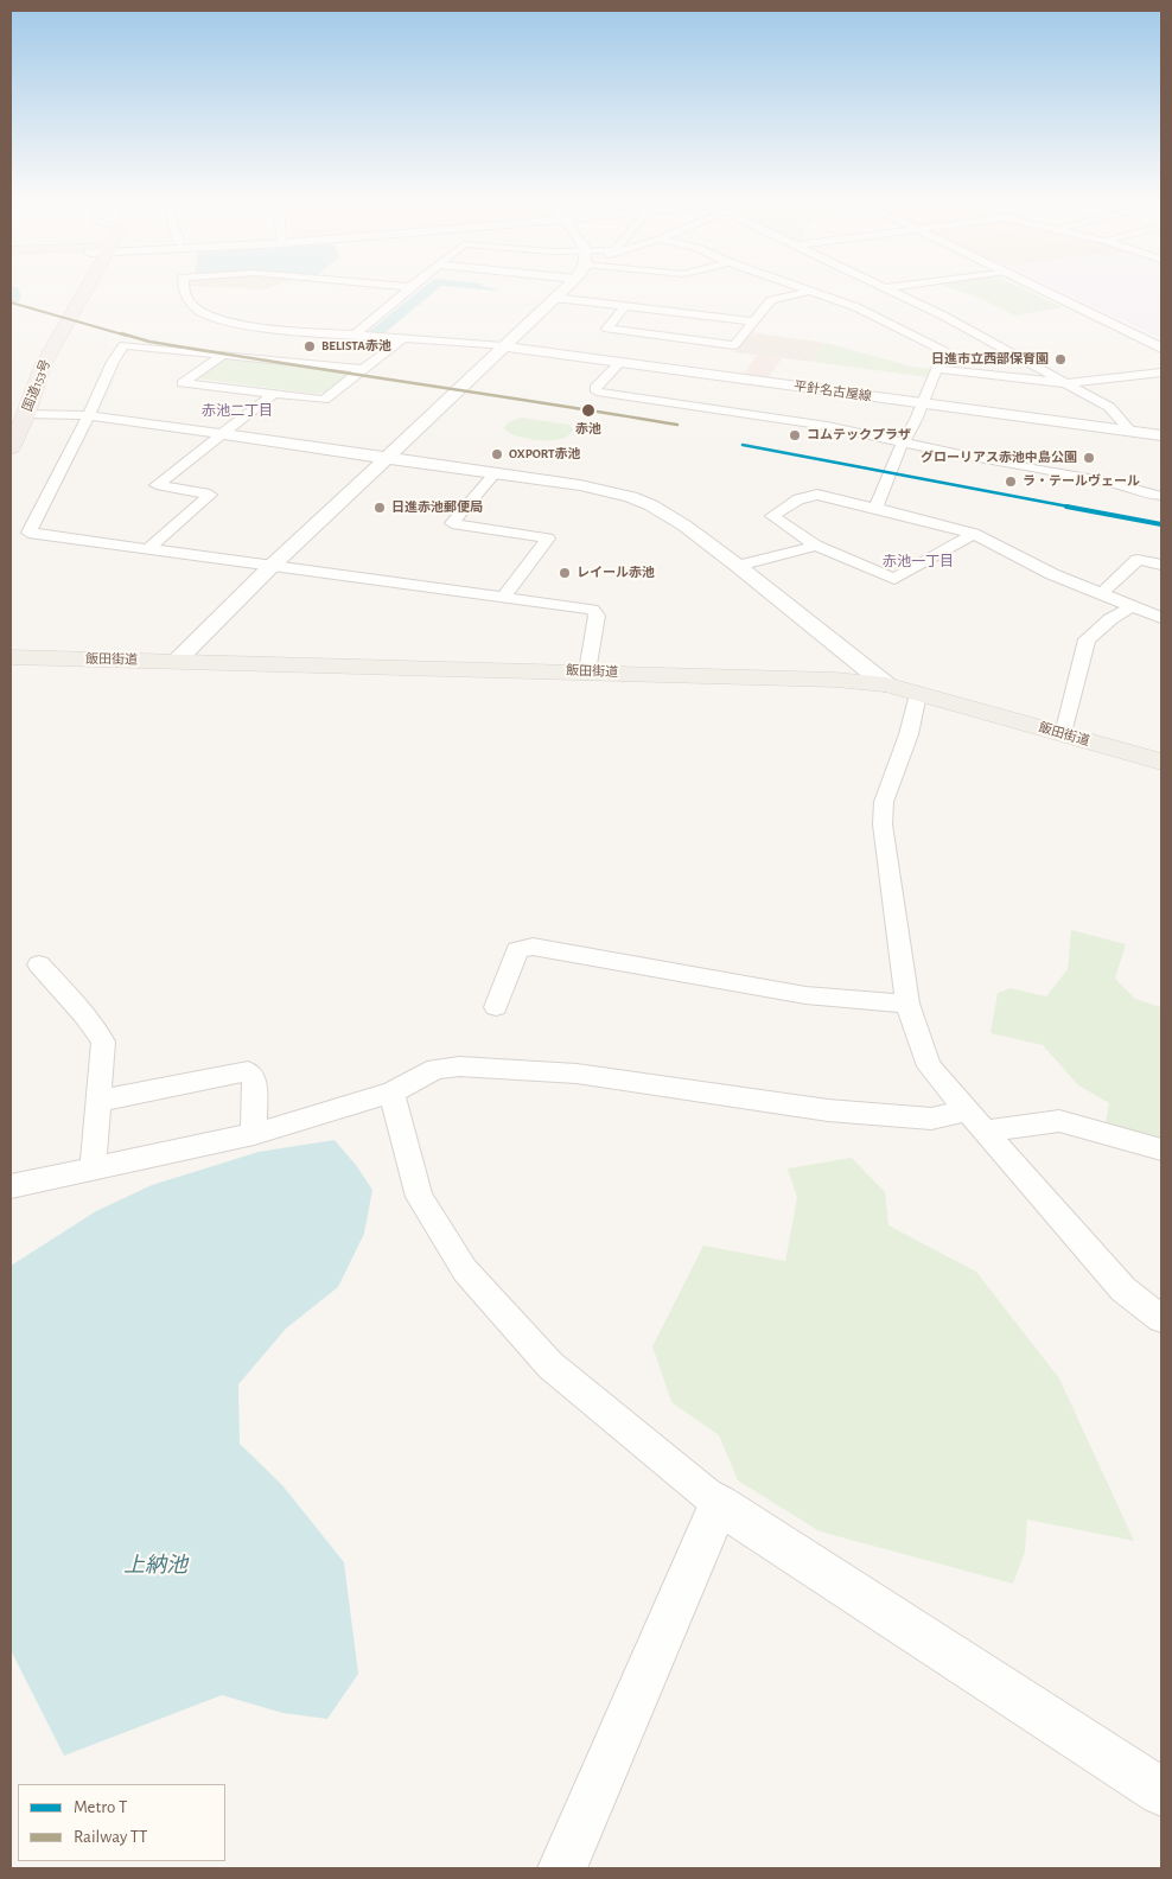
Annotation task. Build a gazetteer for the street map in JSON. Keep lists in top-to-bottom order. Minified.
{"streets":{"highway":["国道153号"],"main road":["飯田街道"],"street":["平針名古屋線"]},"districts":["赤池二丁目","赤池一丁目"],"water":["上納池"],"places":["BELISTA赤池","日進市立西部保育園","赤池","コムテックプラザ","OXPORT赤池","グローリアス赤池中島公園","ラ・テールヴェール","日進赤池郵便局","レイール赤池"],"lines":["rail line TT","metro line T"],"legend":["Metro T","Railway TT"]}
